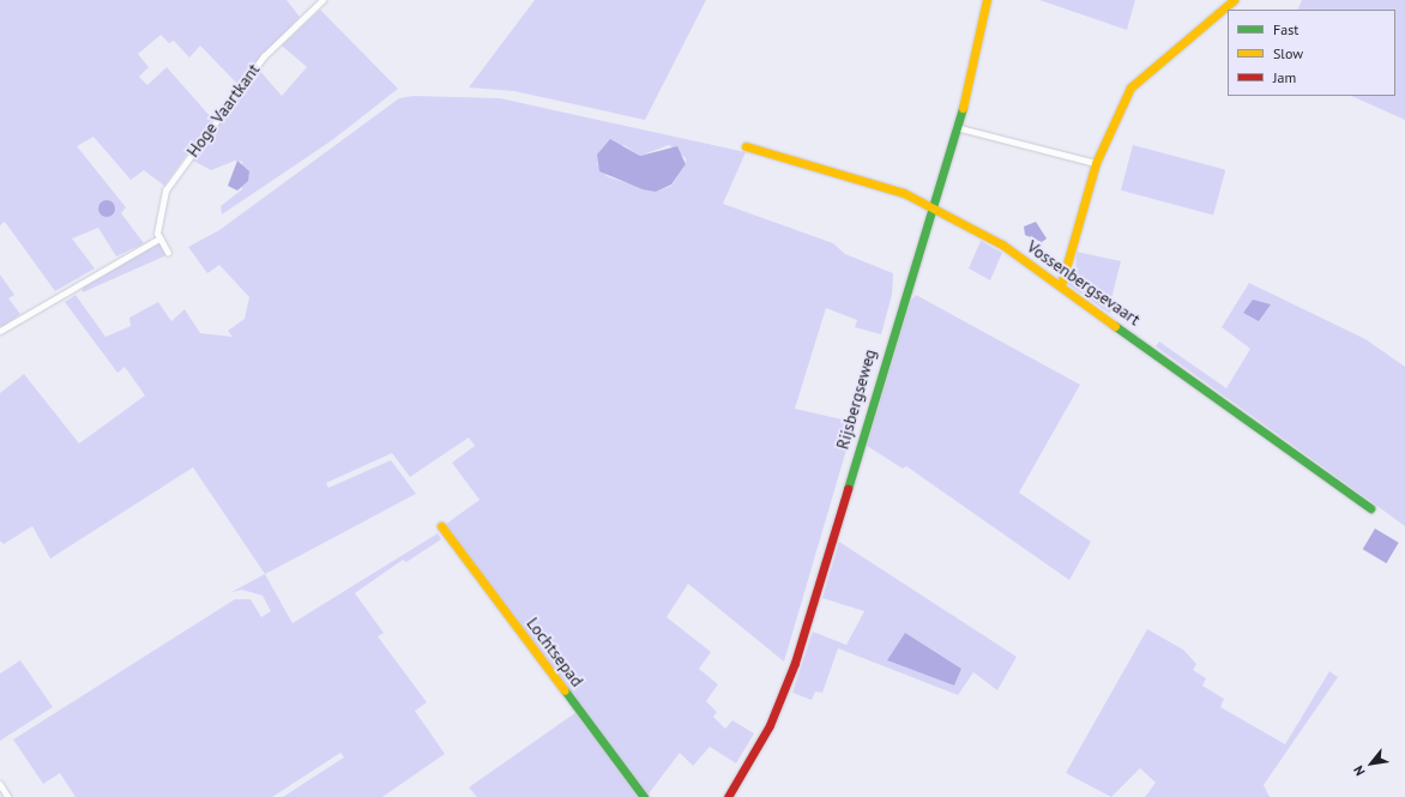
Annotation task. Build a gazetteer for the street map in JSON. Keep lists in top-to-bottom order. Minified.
{"streets":{"street":["Hoge Vaartkant","Vossenbergsevaart","Rijsbergseweg","Lochtsepad"]},"crossings":[["Vossenbergsevaart","Rijsbergseweg"]],"legend":["Fast","Slow","Jam"],"north":"bottom left"}
